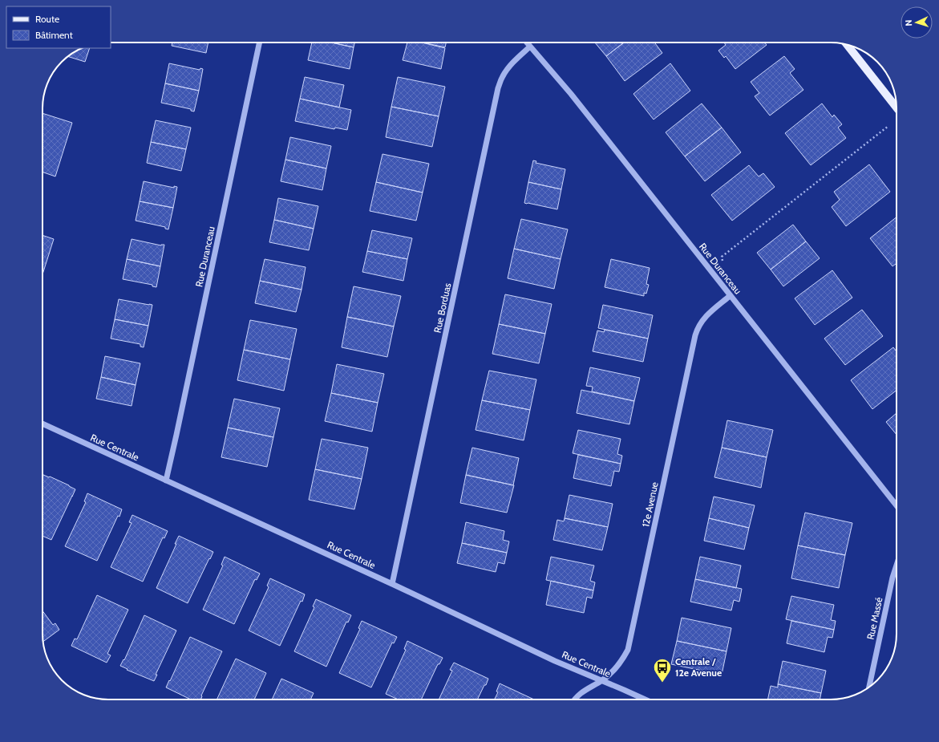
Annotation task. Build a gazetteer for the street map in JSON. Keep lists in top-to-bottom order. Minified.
{"streets":{"street":["Rue Duranceau","Rue Borduas","Rue Centrale","12e Avenue","Rue Massé"]},"crossings":[["Rue Duranceau","Rue Borduas"],["Rue Duranceau","Rue Centrale"],["Rue Duranceau","12e Avenue"],["Rue Borduas","Rue Centrale"],["Rue Centrale","12e Avenue"]],"places":{"bus stop":["Centrale / 12e Avenue"]},"legend":["Route","Bâtiment"],"north":"left"}
